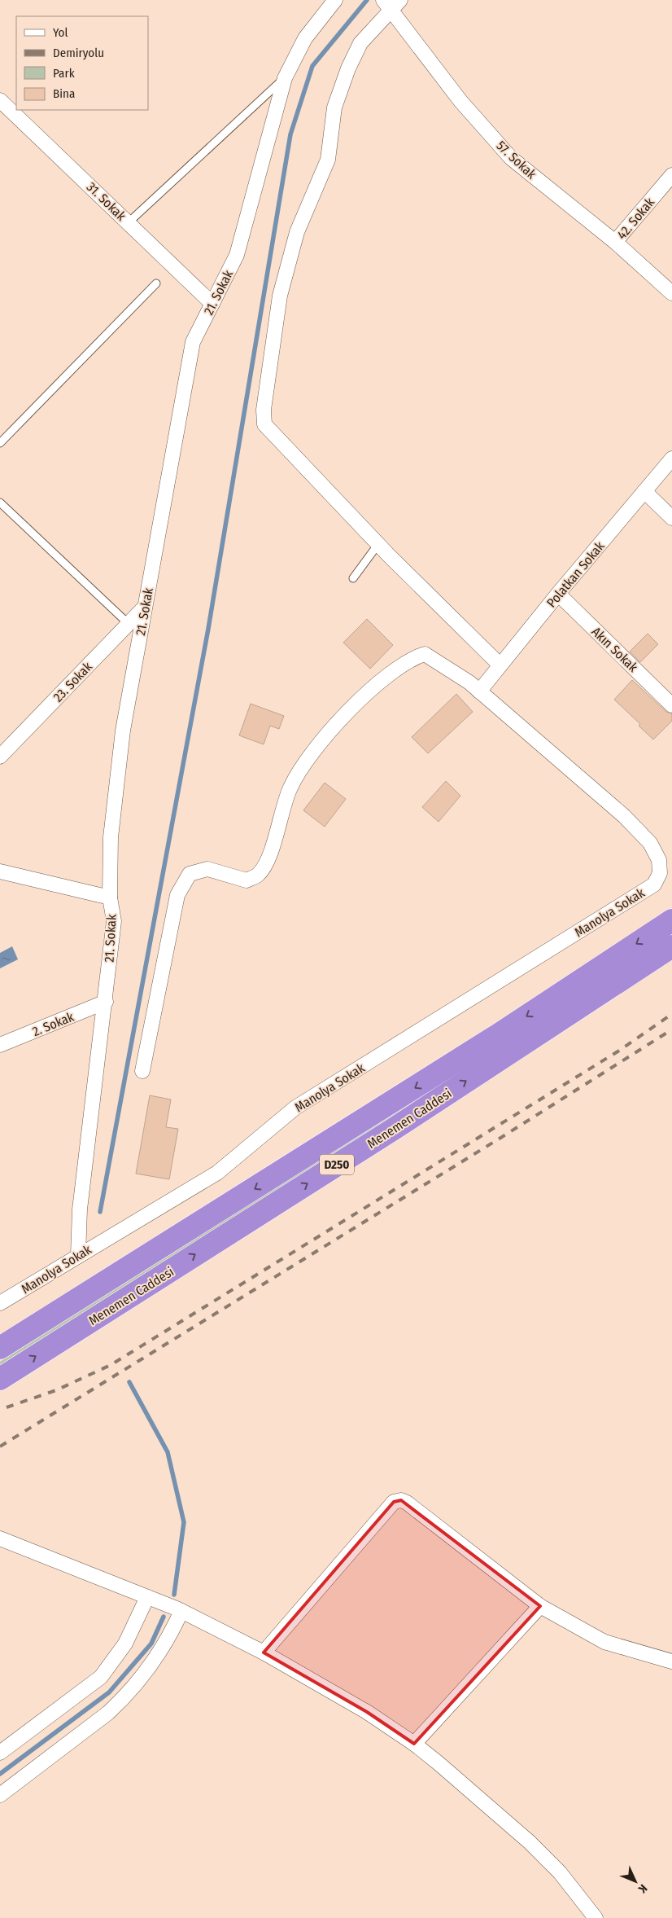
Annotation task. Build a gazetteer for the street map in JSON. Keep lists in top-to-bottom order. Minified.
{"streets":{"highway":["Menemen Caddesi","D250"],"street":["57. Sokak","31. Sokak","42. Sokak","21. Sokak","Polatkan Sokak","Akın Sokak","23. Sokak","Manolya Sokak","2. Sokak"]},"crossings":[["57. Sokak","42. Sokak"],["31. Sokak","21. Sokak"],["21. Sokak","23. Sokak"],["21. Sokak","Manolya Sokak"],["21. Sokak","2. Sokak"],["Polatkan Sokak","Akın Sokak"],["Polatkan Sokak","Manolya Sokak"]],"legend":["Yol","Demiryolu","Park","Bina"],"north":"bottom right"}
